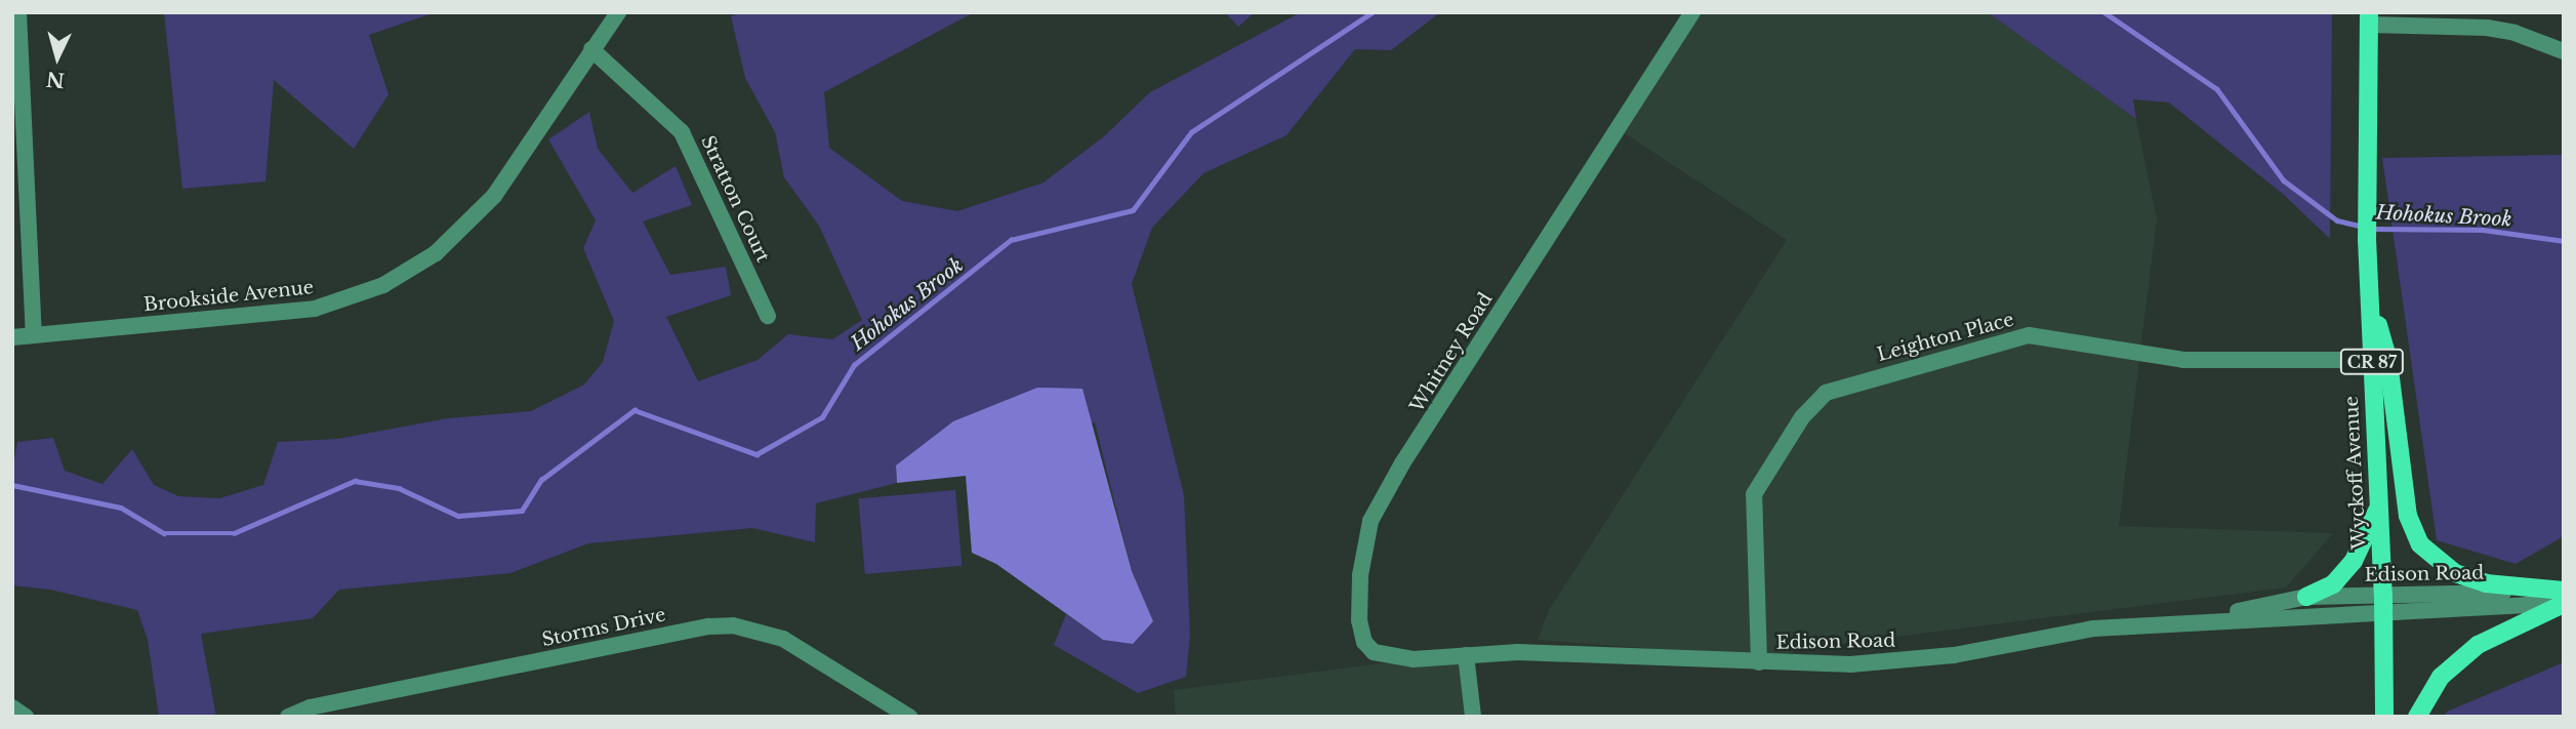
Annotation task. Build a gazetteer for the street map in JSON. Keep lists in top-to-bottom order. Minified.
{"streets":{"main road":["CR 87","Wyckoff Avenue"],"street":["Stratton Court","Brookside Avenue","Leighton Place","Whitney Road","Edison Road","Storms Drive"]},"crossings":[["Stratton Court","Brookside Avenue"],["Leighton Place","Wyckoff Avenue"],["Leighton Place","Edison Road"],["Whitney Road","Edison Road"],["Wyckoff Avenue","Edison Road"]],"water":["Hohokus Brook"],"north":"bottom"}
